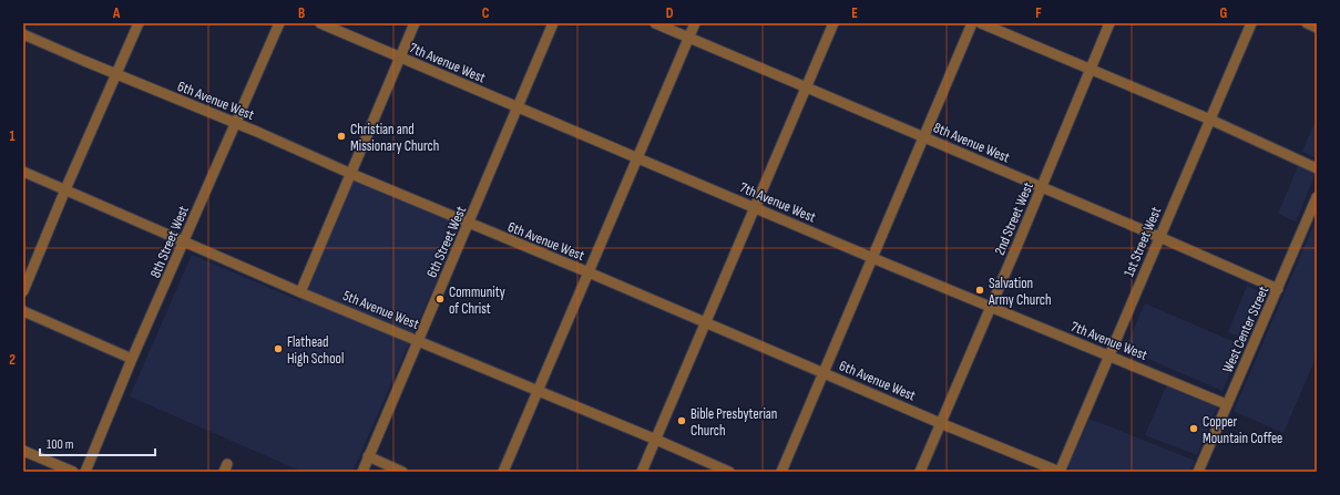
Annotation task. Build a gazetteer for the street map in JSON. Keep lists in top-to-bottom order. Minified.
{"streets":{"street":["7th Avenue West","6th Avenue West","8th Avenue West","2nd Street West","8th Street West","6th Street West","1st Street West","5th Avenue West","West Center Street"]},"crossings":[["7th Avenue West","2nd Street West"],["7th Avenue West","6th Street West"],["7th Avenue West","1st Street West"],["7th Avenue West","West Center Street"],["6th Avenue West","2nd Street West"],["6th Avenue West","8th Street West"],["6th Avenue West","6th Street West"],["6th Avenue West","1st Street West"],["8th Avenue West","2nd Street West"],["8th Avenue West","1st Street West"],["8th Avenue West","West Center Street"],["8th Street West","5th Avenue West"],["6th Street West","5th Avenue West"]],"places":["Christian and Missionary Church","Salvation Army Church","Community of Christ","Flathead High School","Bible Presbyterian Church","Copper Mountain Coffee"],"scale_bar":"100 m","grid":{"columns":["A","B","C","D","E","F","G"],"rows":["1","2"]}}
